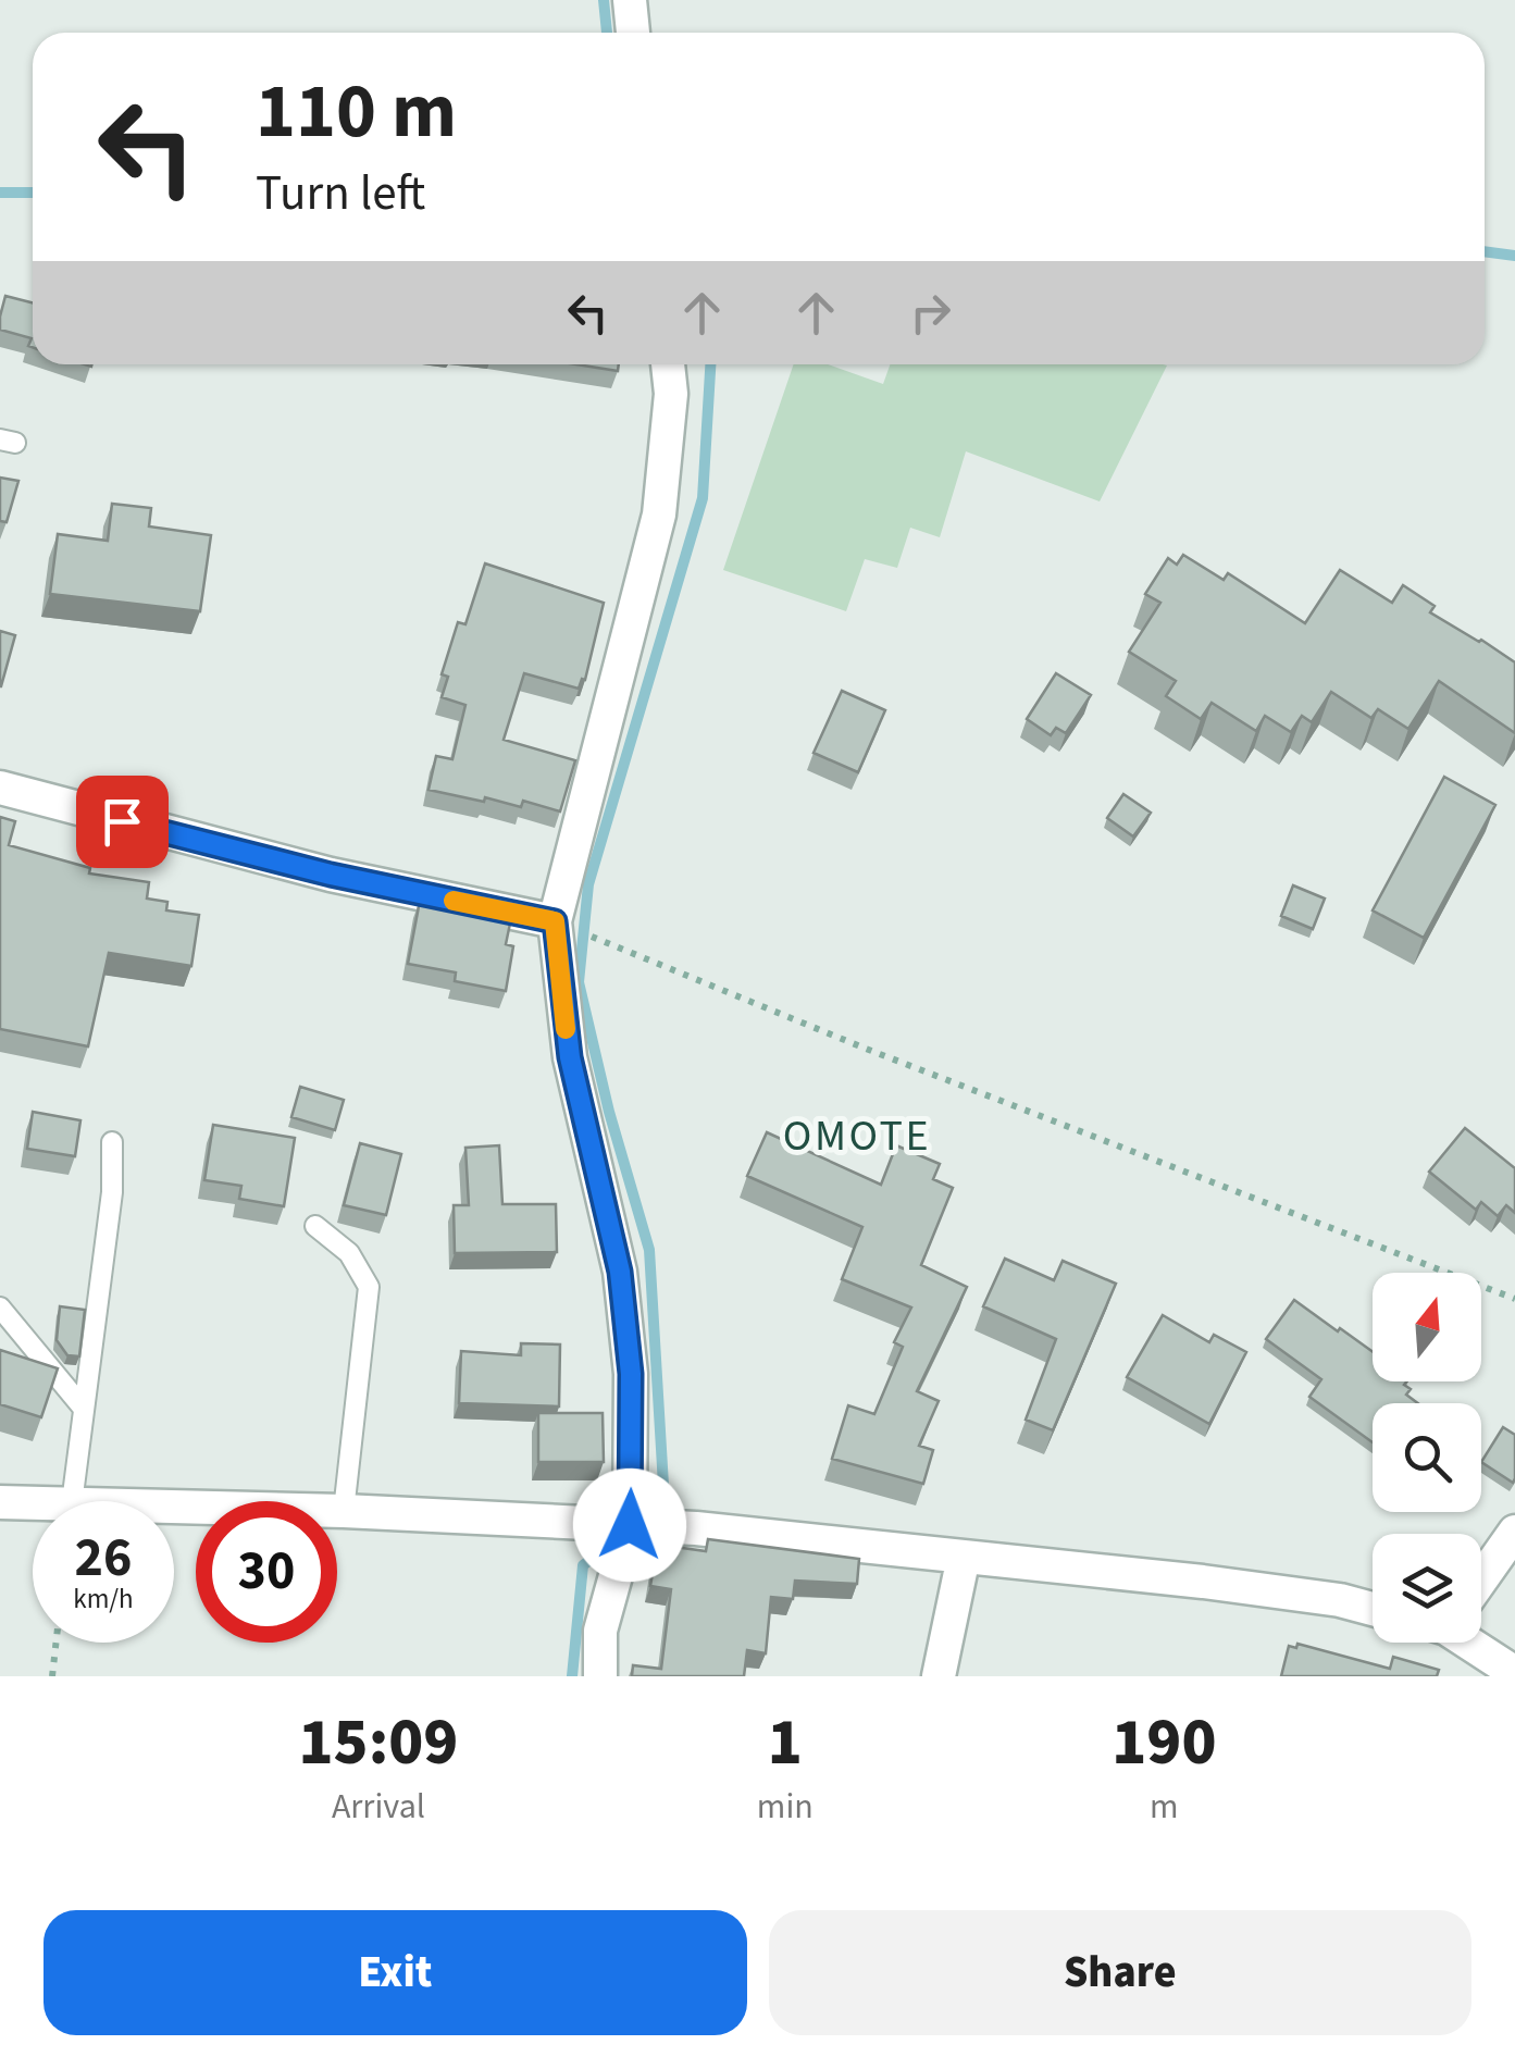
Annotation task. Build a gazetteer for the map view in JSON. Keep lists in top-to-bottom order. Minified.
{"districts":["OMOTE"],"north":"top","page":{"turn":["110 m","Turn left"],"speed":"26 km/h","limit":"30","eta":["15:09","Arrival","1","min","190","m"],"buttons":["Exit","Share"]}}
